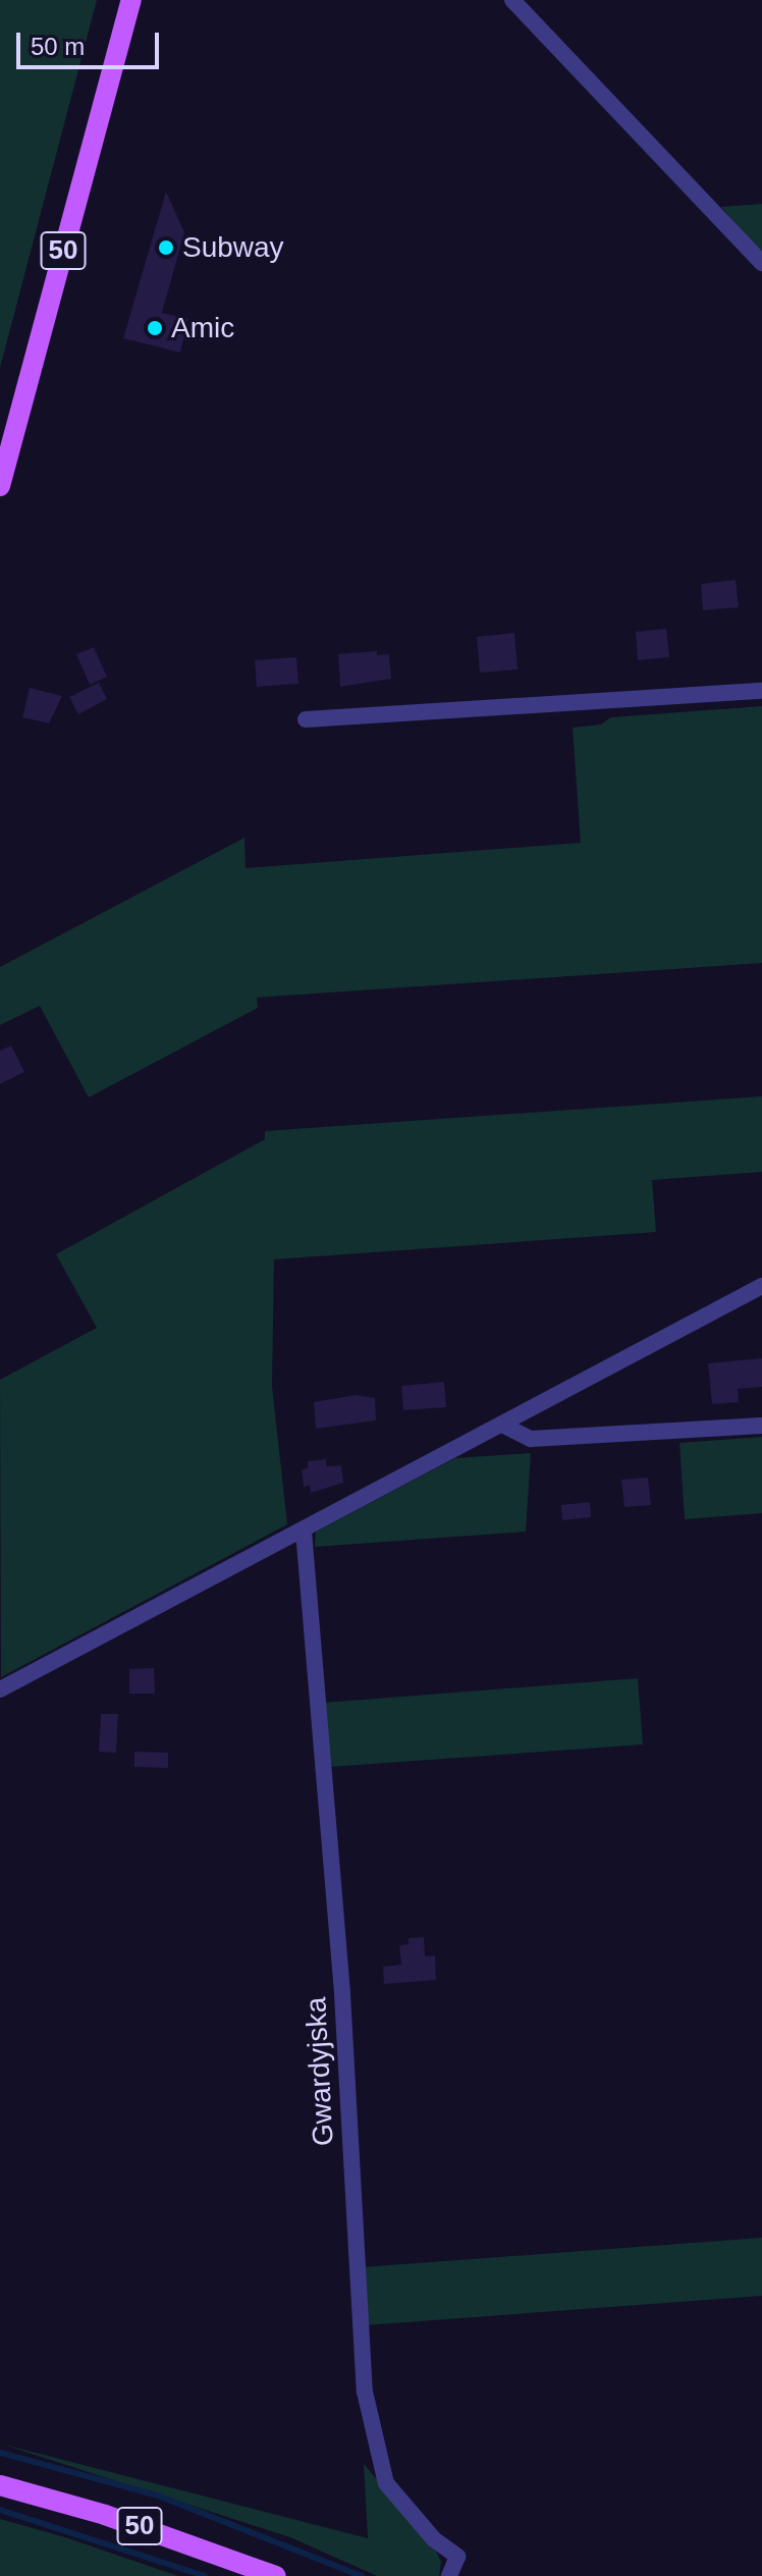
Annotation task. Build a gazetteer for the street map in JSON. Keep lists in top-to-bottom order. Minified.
{"streets":{"main road":["50"],"street":["Gwardyjska"]},"places":["Subway","Amic"],"scale_bar":"50 m"}
